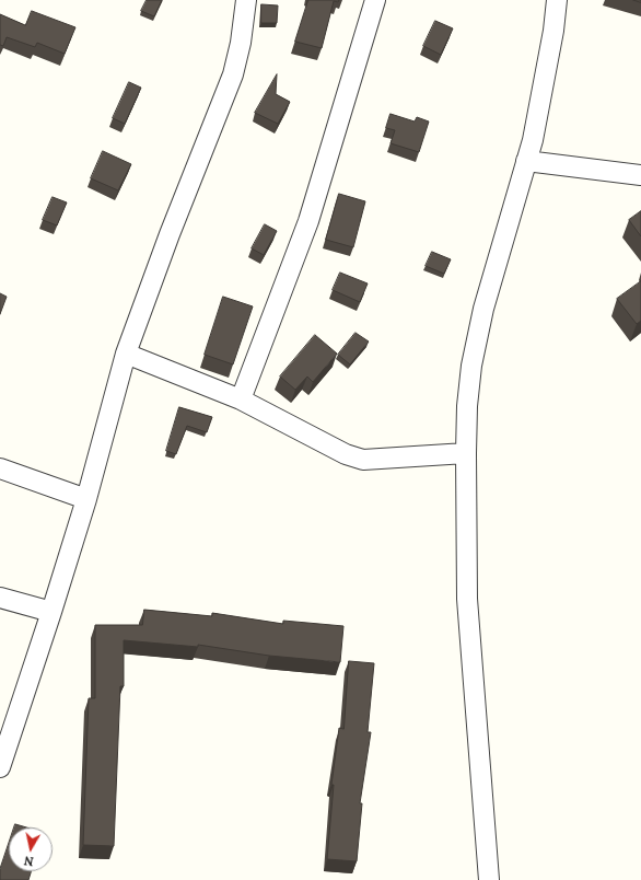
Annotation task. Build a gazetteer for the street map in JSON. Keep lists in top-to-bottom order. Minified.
{"north":"bottom"}
